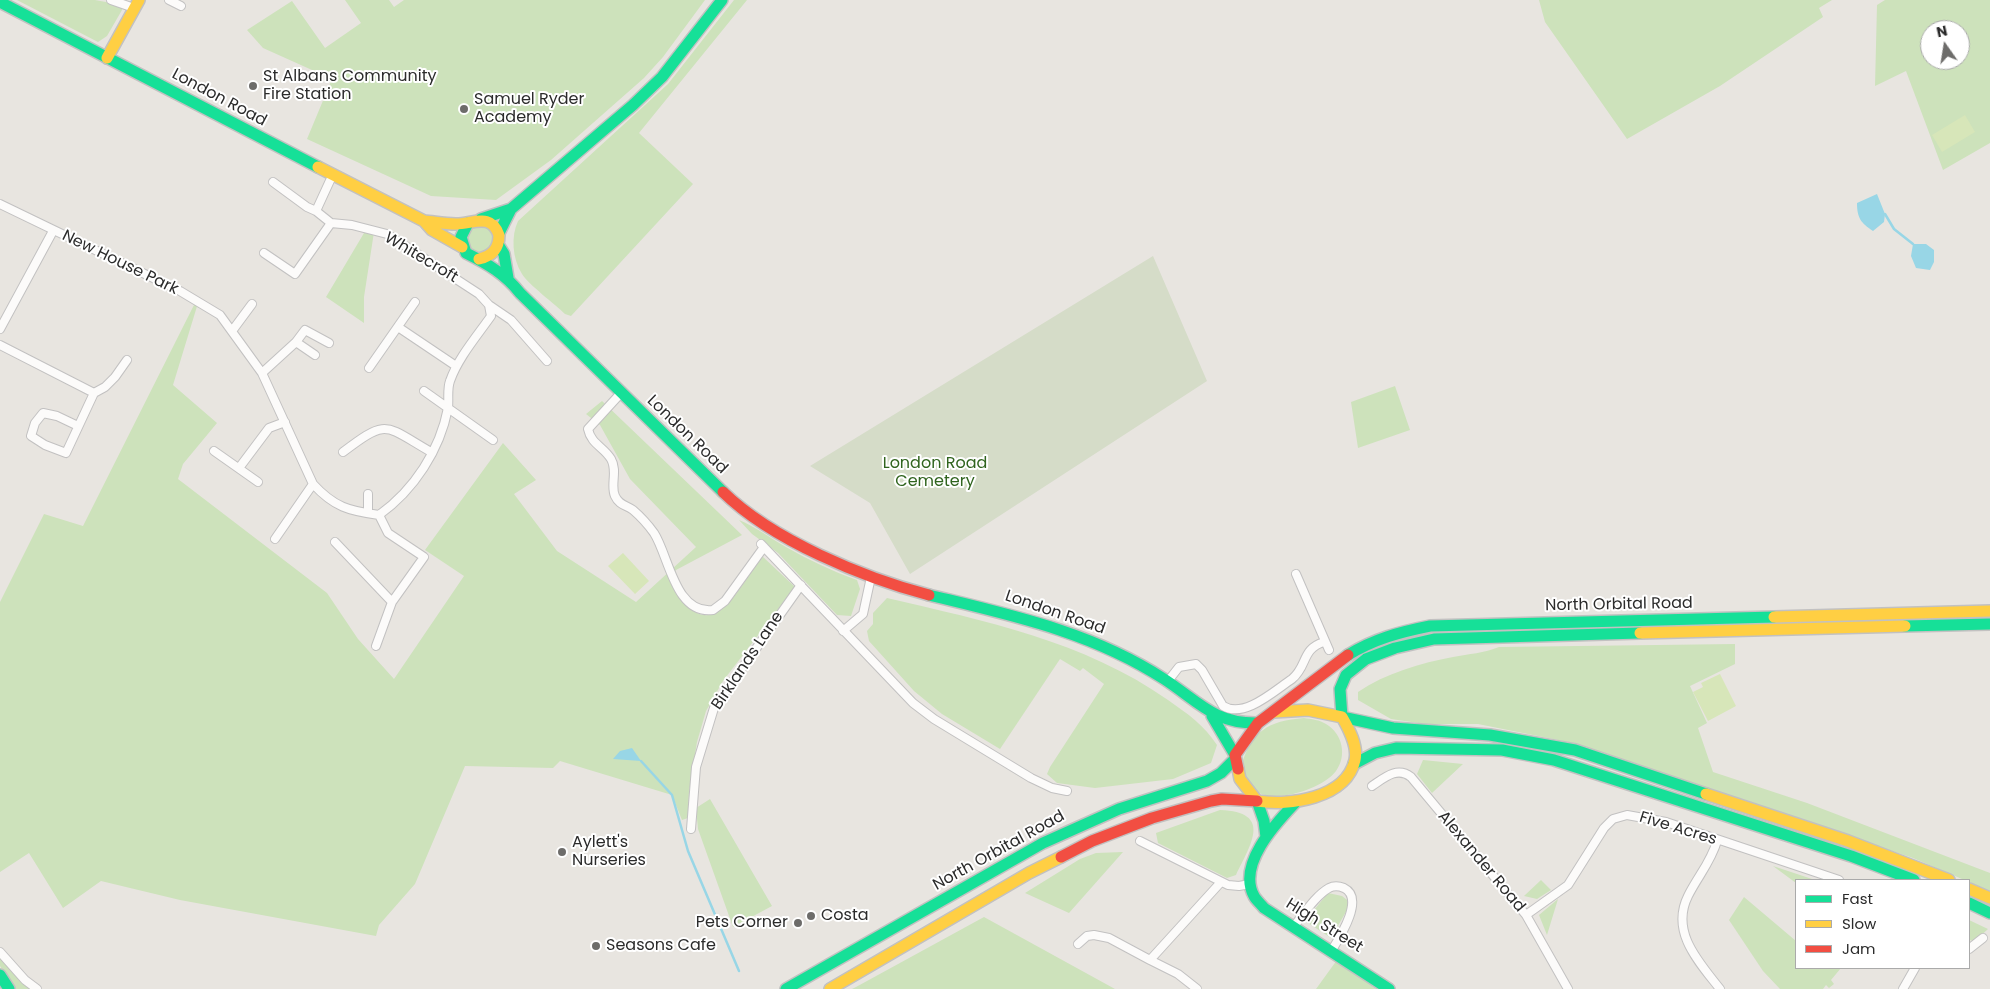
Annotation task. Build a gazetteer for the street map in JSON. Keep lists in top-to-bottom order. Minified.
{"streets":{"main road":["London Road","North Orbital Road","High Street"],"street":["Whitecroft","New House Park","Birklands Lane","Five Acres","Alexander Road"]},"crossings":[["London Road","North Orbital Road"],["Five Acres","Alexander Road"]],"parks":["London Road Cemetery"],"places":["St Albans Community Fire Station","Samuel Ryder Academy","Aylett's Nurseries","Costa","Pets Corner","Seasons Cafe"],"legend":["Fast","Slow","Jam"],"north":"top"}
